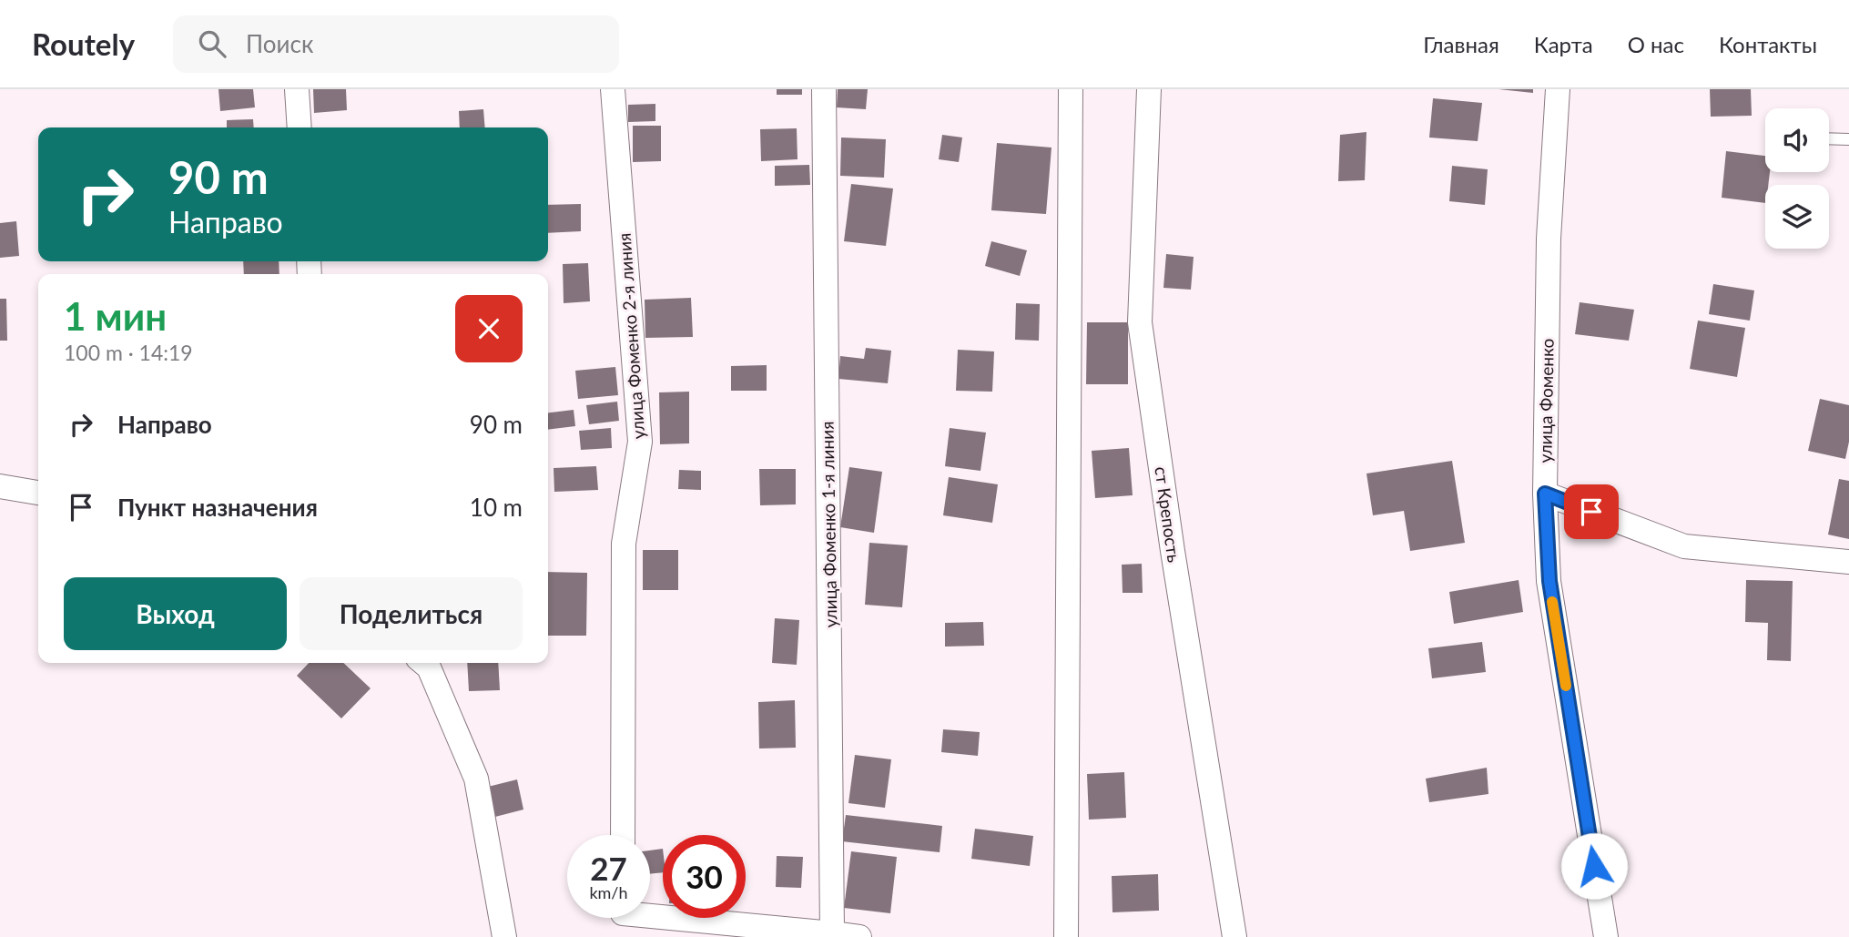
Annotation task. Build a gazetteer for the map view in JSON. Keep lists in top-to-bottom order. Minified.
{"streets":{"street":["улица Фоменко 2-я линия","улица Фоменко","ст Крепость","улица Фоменко 1-я линия"]},"page":{"header":"Routely","search":"Поиск","nav":["Главная","Карта","О нас","Контакты"],"turn":["90 m","Направо"],"heading":["1 мин","100 m · 14:19"],"list":[{"name":"Направо","value":"90 m"},{"name":"Пункт назначения","value":"10 m"}],"buttons":["Выход","Поделиться"],"speed":"27 km/h","limit":"30"}}
